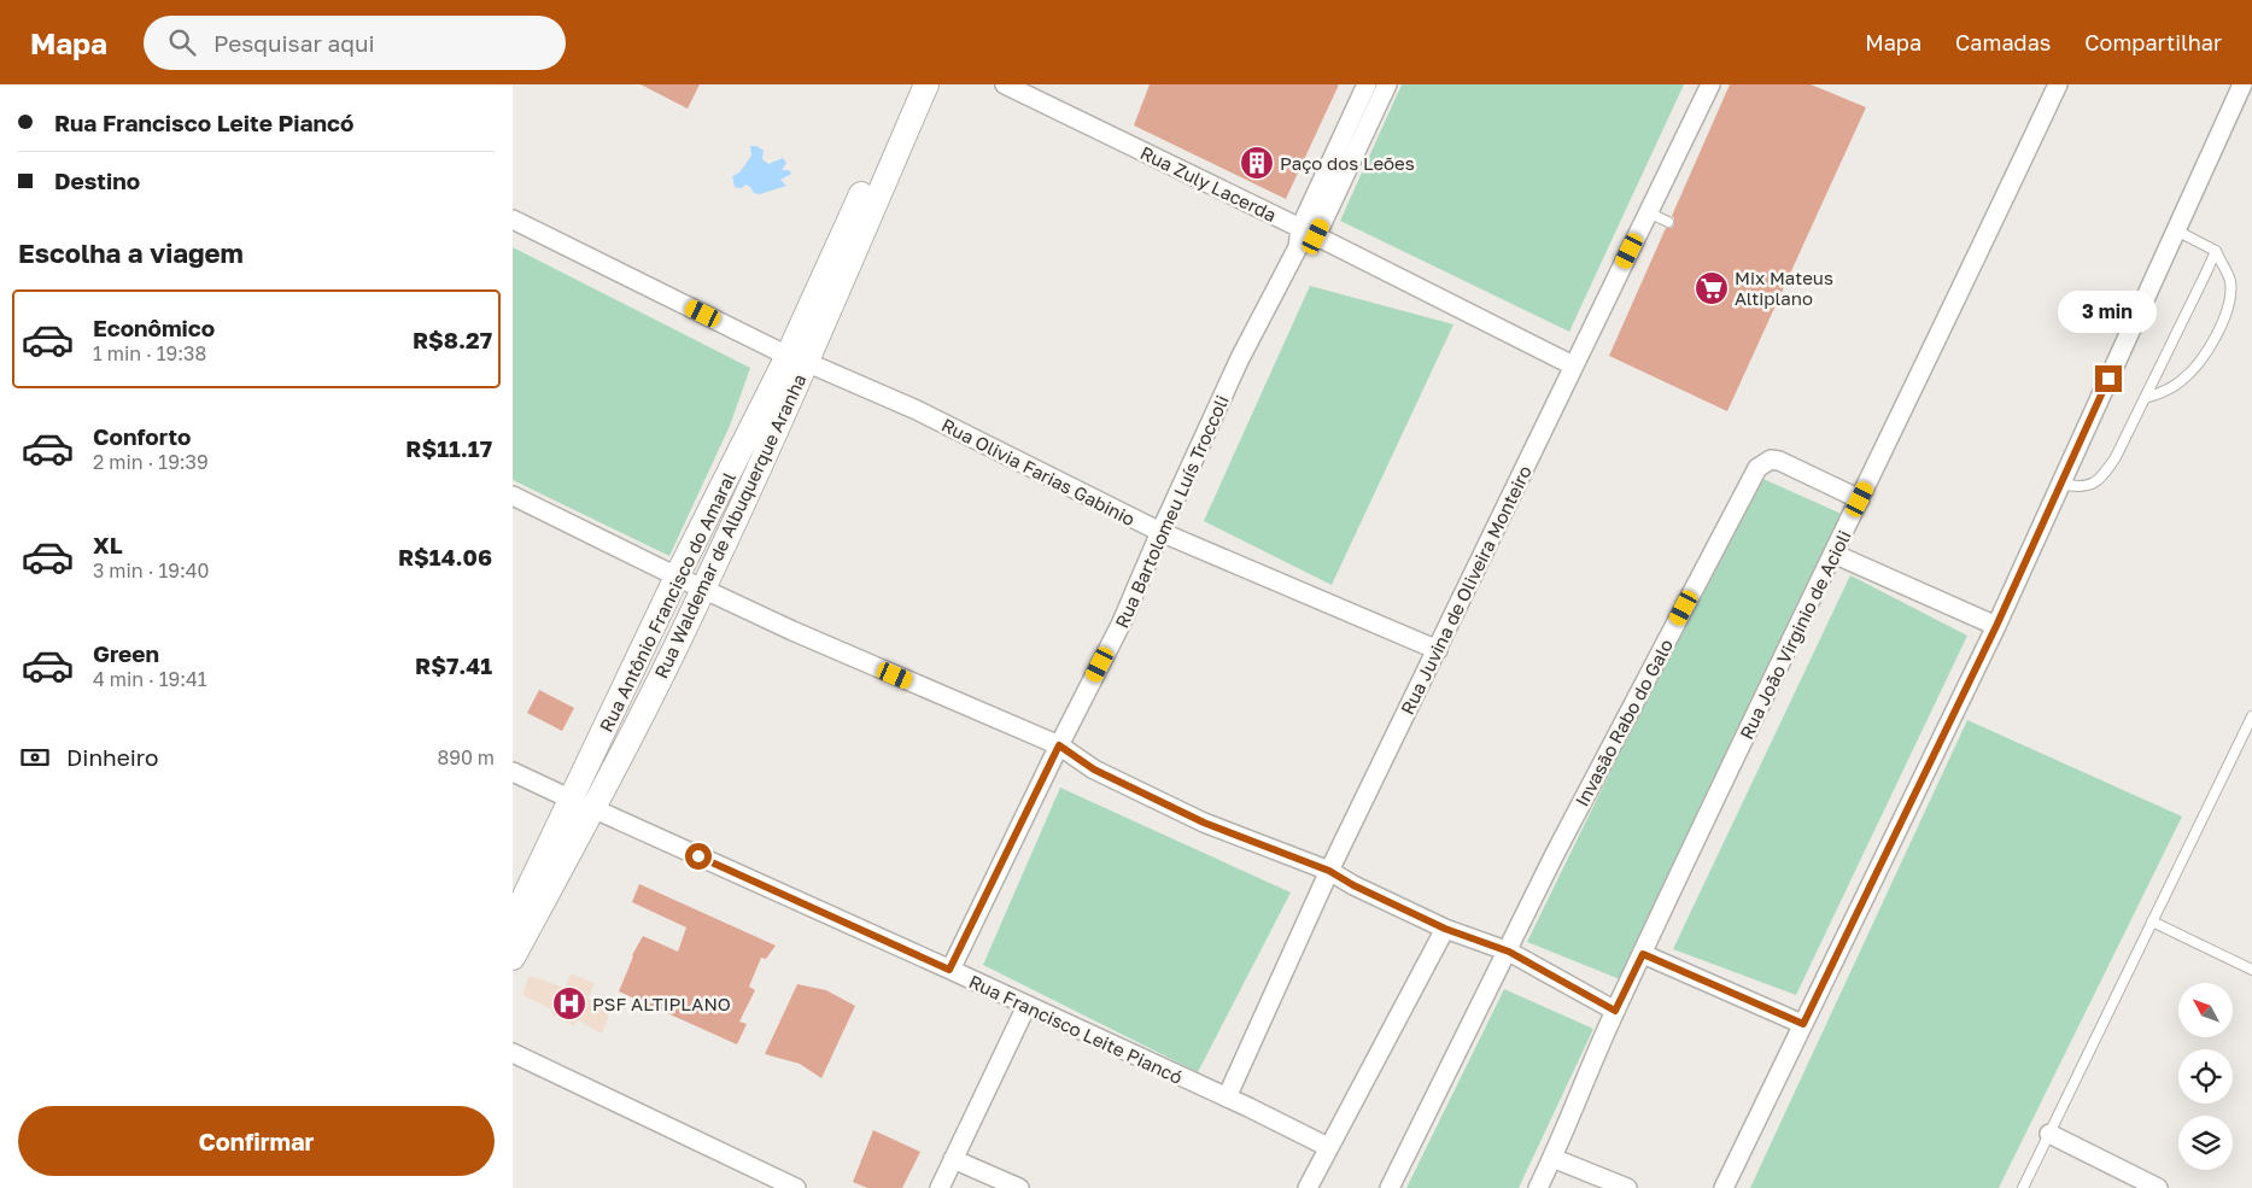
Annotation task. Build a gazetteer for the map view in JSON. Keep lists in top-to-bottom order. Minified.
{"streets":{"street":["Rua Zuly Lacerda","Rua Olivia Farias Gabinio","Rua Bartolomeu Luís Troccoli","Rua Waldemar de Albuquerque Aranha","Rua Juvina de Oliveira Monteiro","Rua Antônio Francisco do Amaral","Rua João Virginio de Acioli","Invasão Rabo do Galo","Rua Francisco Leite Piancó"]},"crossings":[["Rua Zuly Lacerda","Rua Bartolomeu Luís Troccoli"],["Rua Zuly Lacerda","Rua Juvina de Oliveira Monteiro"],["Rua Olivia Farias Gabinio","Rua Bartolomeu Luís Troccoli"],["Rua Olivia Farias Gabinio","Rua Waldemar de Albuquerque Aranha"],["Rua Olivia Farias Gabinio","Rua Juvina de Oliveira Monteiro"],["Rua Olivia Farias Gabinio","Rua Antônio Francisco do Amaral"],["Rua Bartolomeu Luís Troccoli","Rua Francisco Leite Piancó"],["Rua Waldemar de Albuquerque Aranha","Rua Antônio Francisco do Amaral"],["Rua Waldemar de Albuquerque Aranha","Rua Francisco Leite Piancó"],["Rua Juvina de Oliveira Monteiro","Rua Francisco Leite Piancó"],["Rua Antônio Francisco do Amaral","Rua Francisco Leite Piancó"],["Rua João Virginio de Acioli","Invasão Rabo do Galo"]],"places":{"building":["Paço dos Leões"],"supermarket":["Mix Mateus Altiplano"],"hospital":["PSF ALTIPLANO"]},"north":"top left","page":{"header":"Mapa","search":"Pesquisar aqui","nav":["Mapa","Camadas","Compartilhar"],"banner":["Rua Francisco Leite Piancó","Destino"],"heading":"Escolha a viagem","list":[{"name":"Econômico","note":"1 min · 19:38","value":"R$8.27"},{"name":"Conforto","note":"2 min · 19:39","value":"R$11.17"},{"name":"XL","note":"3 min · 19:40","value":"R$14.06"},{"name":"Green","note":"4 min · 19:41","value":"R$7.41"}],"bubble":"3 min","pay":["Dinheiro","890 m"],"buttons":"Confirmar"}}
